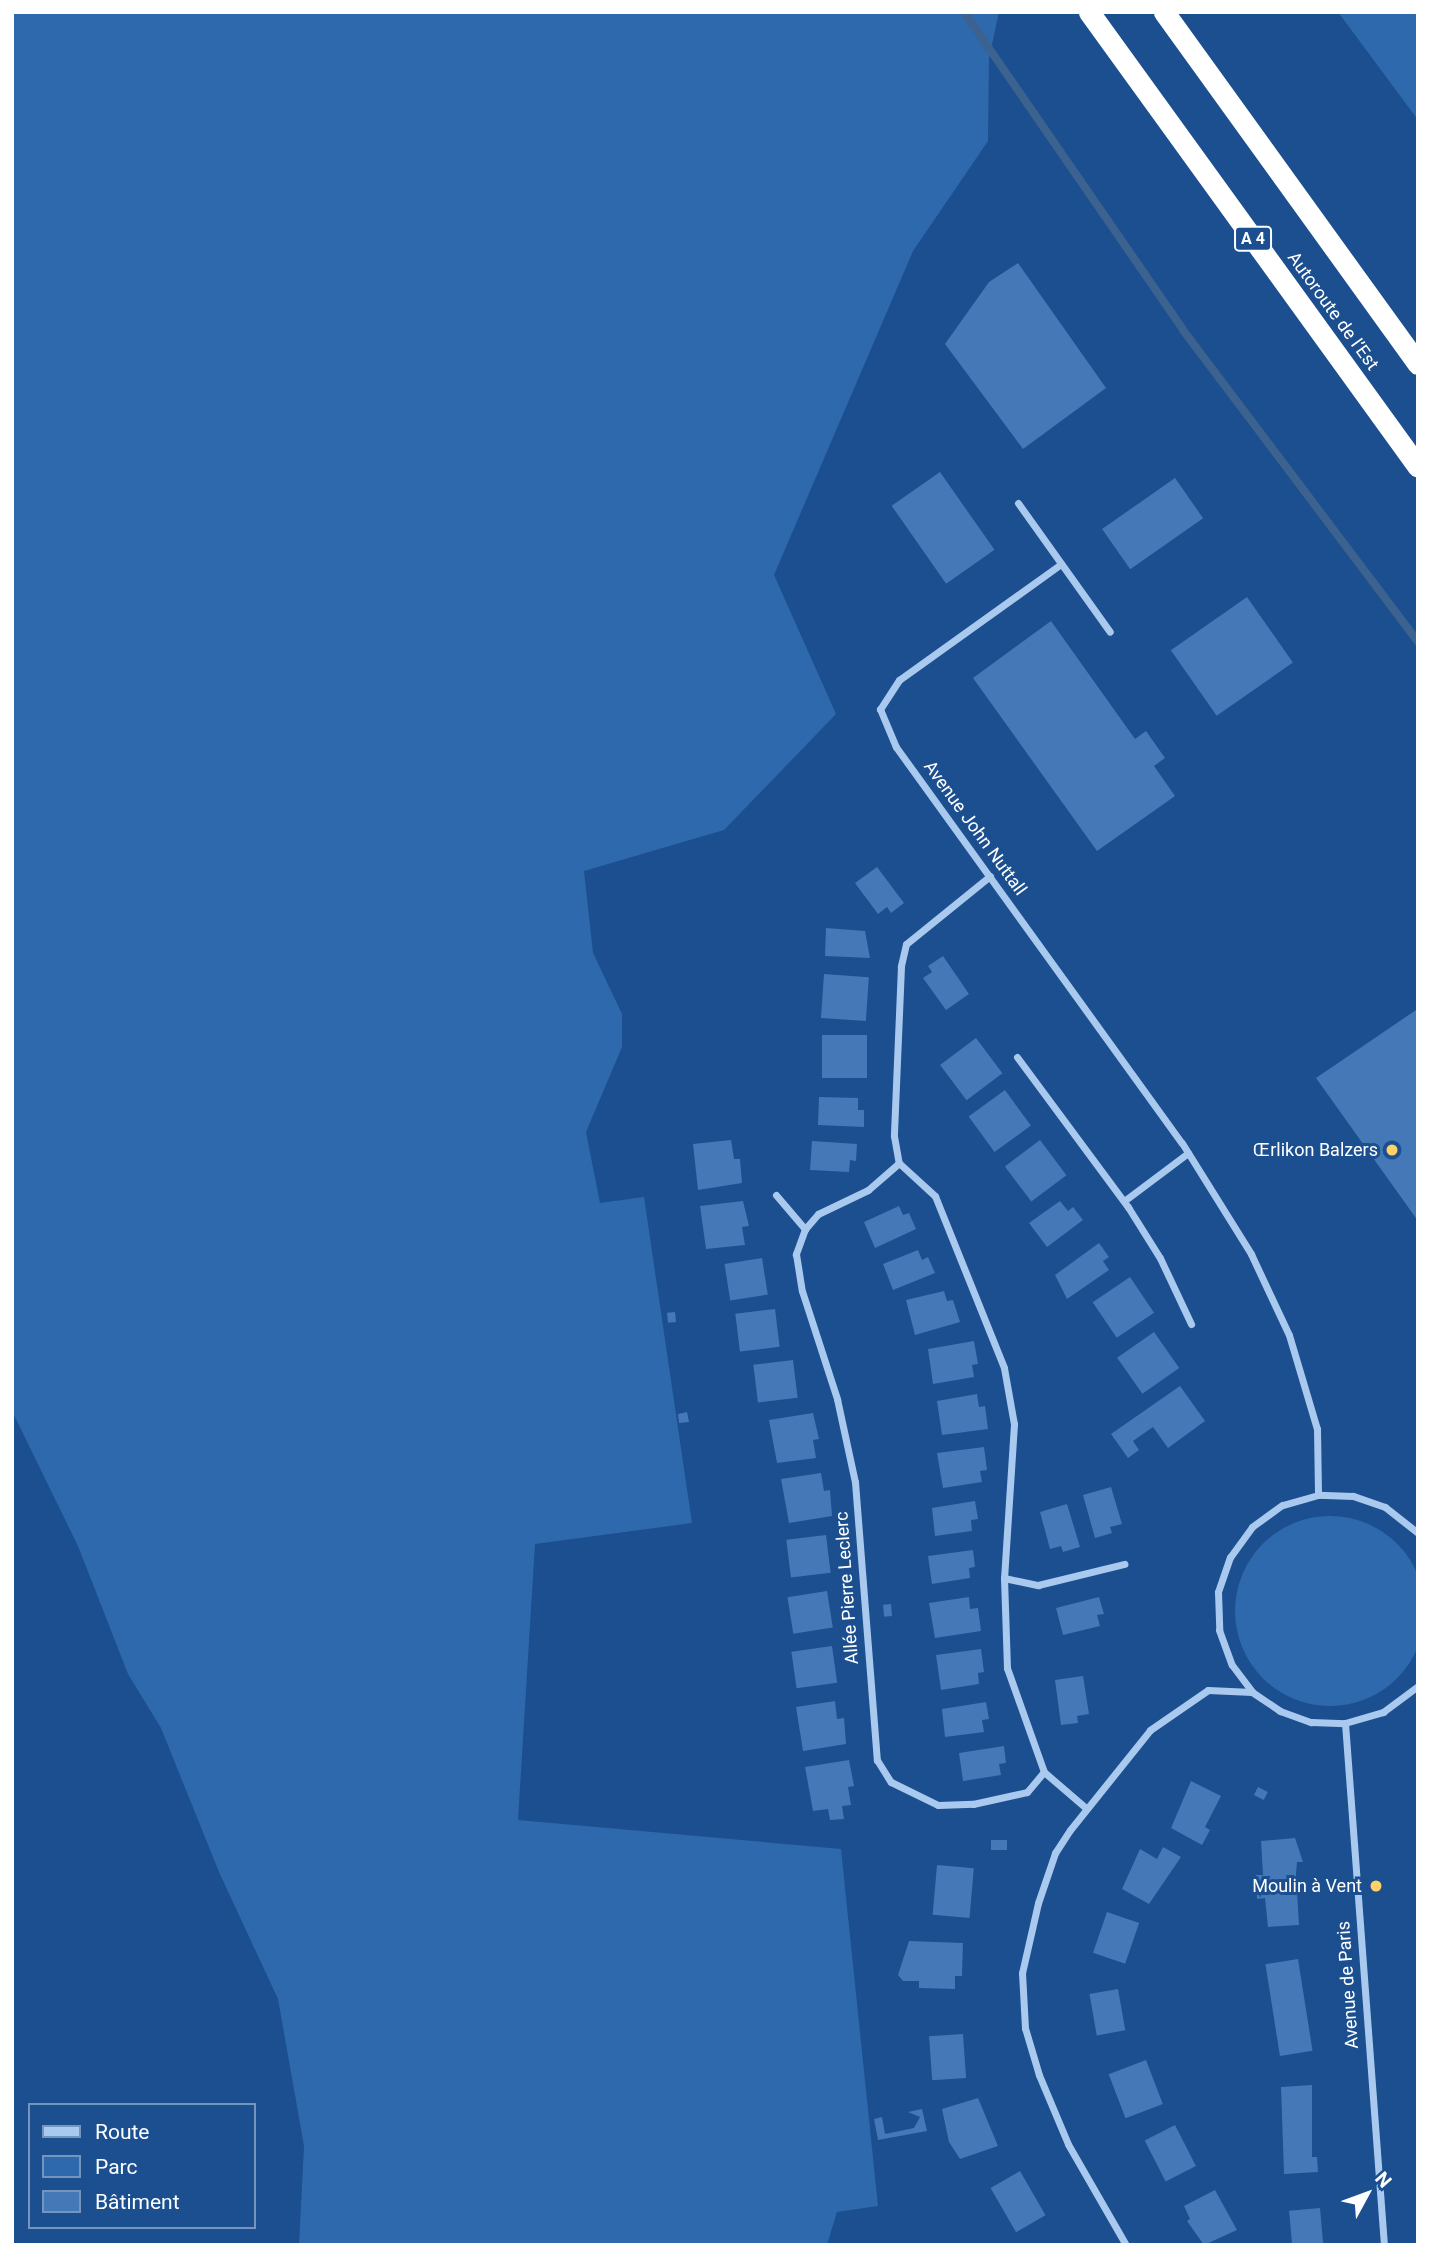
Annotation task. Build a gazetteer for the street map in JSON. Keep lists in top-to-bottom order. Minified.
{"streets":{"highway":["A 4","Autoroute de l’Est"],"street":["Avenue John Nuttall","Allée Pierre Leclerc","Avenue de Paris"]},"places":["Œrlikon Balzers","Moulin à Vent"],"legend":["Route","Parc","Bâtiment"],"north":"top right"}
